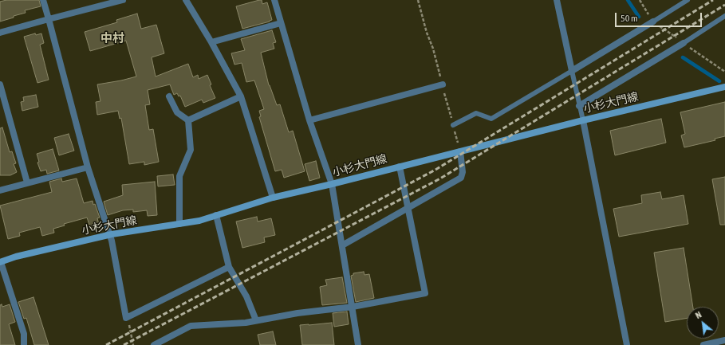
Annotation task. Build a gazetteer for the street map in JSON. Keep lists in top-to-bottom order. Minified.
{"streets":{"main road":["小杉大門線"]},"districts":["中村"],"scale_bar":"50 m","north":"top left"}
